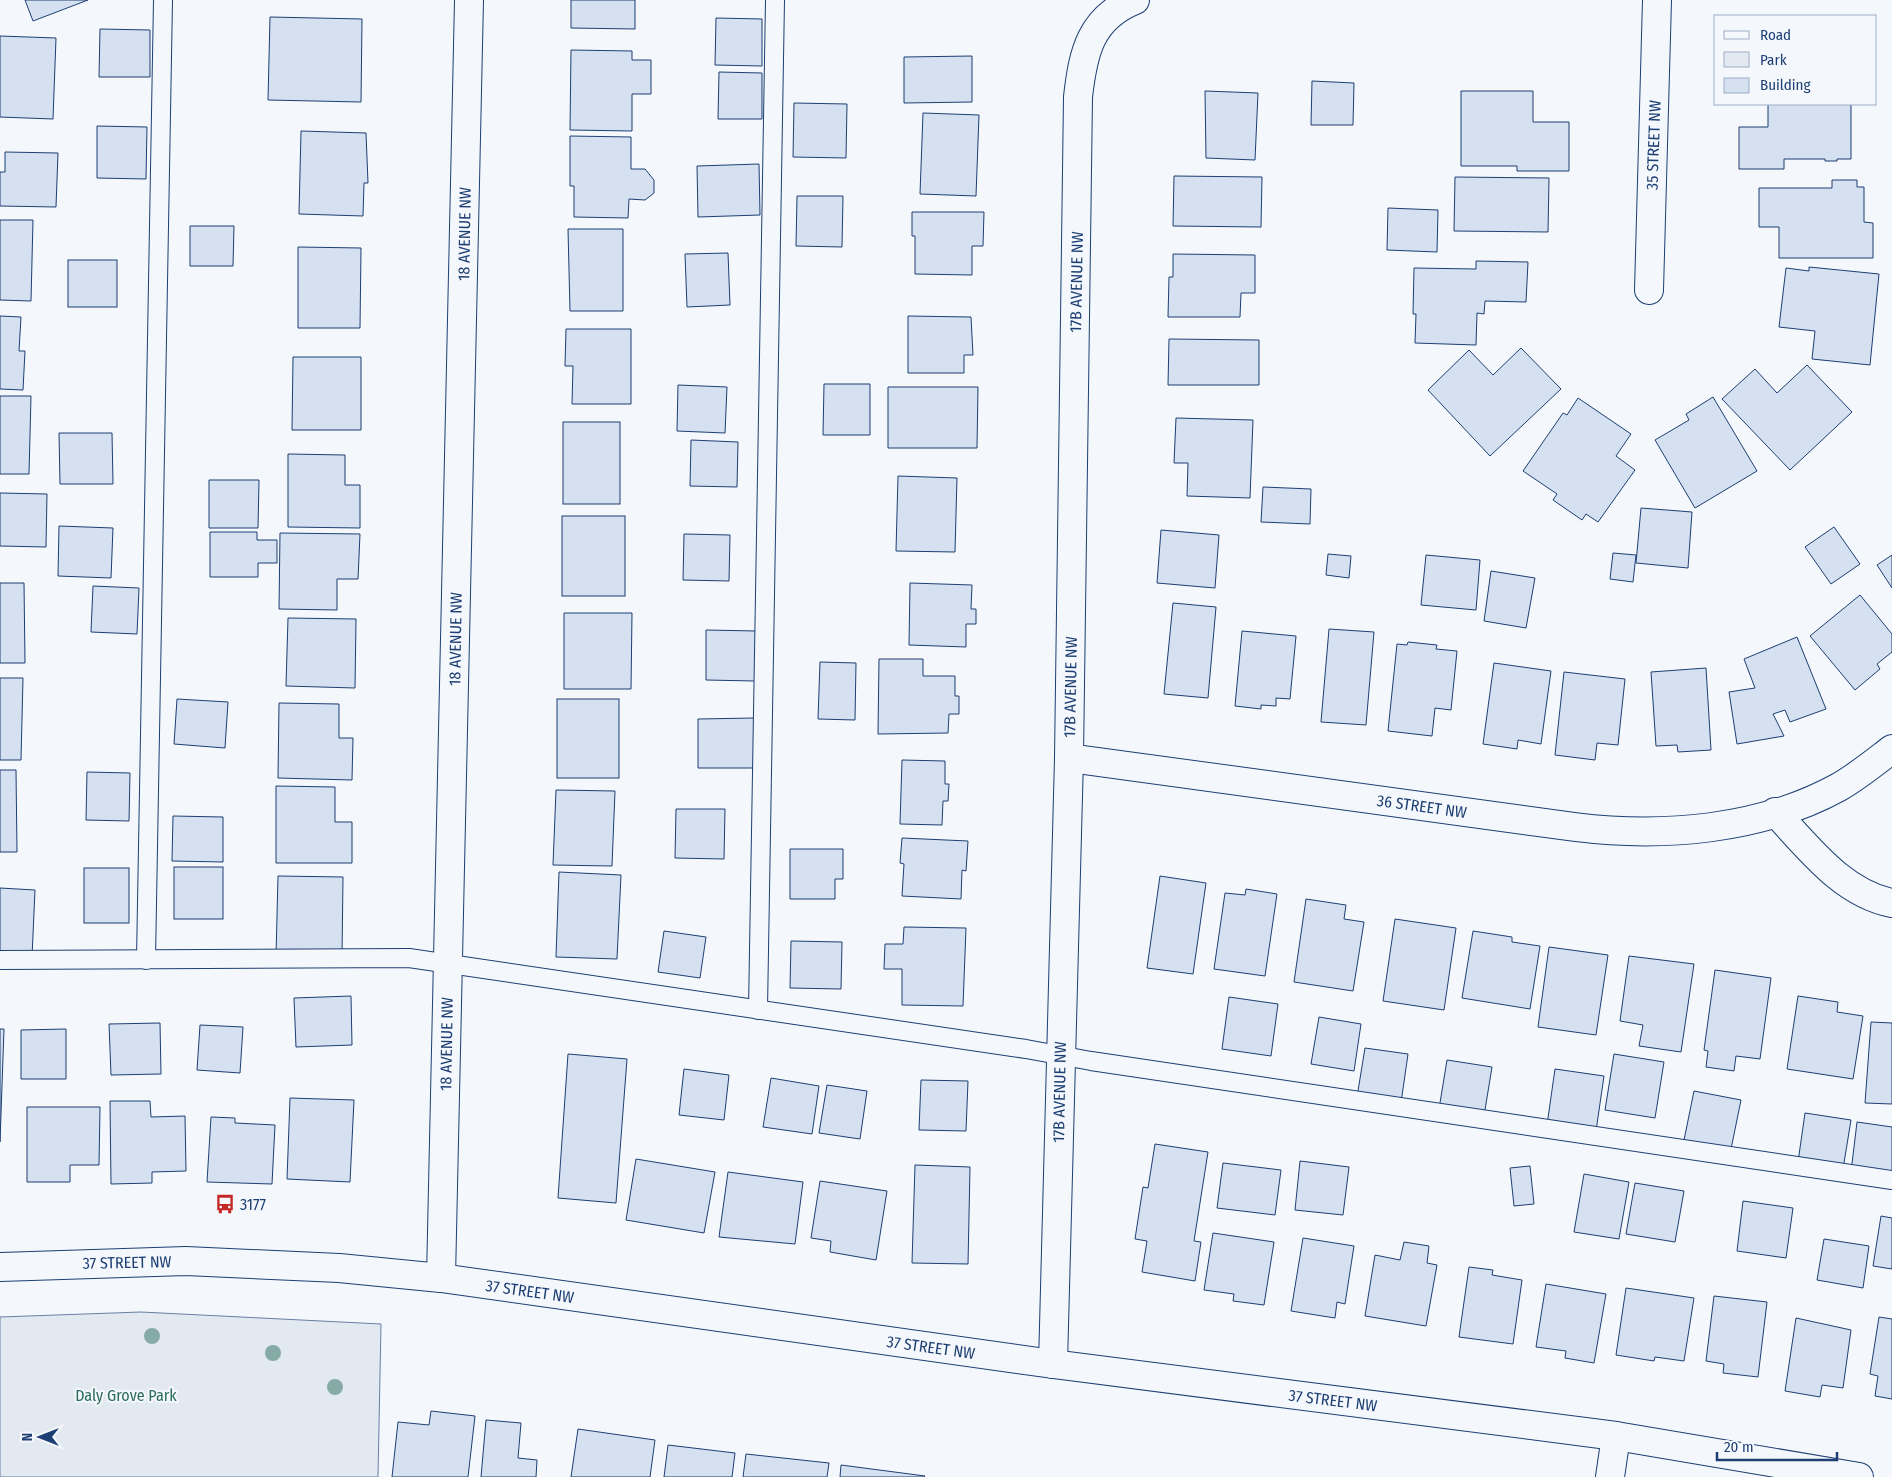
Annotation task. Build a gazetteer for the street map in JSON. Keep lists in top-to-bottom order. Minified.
{"streets":{"street":["35 STREET NW","18 AVENUE NW","17B AVENUE NW","36 STREET NW","37 STREET NW"]},"crossings":[["18 AVENUE NW","37 STREET NW"],["17B AVENUE NW","36 STREET NW"],["17B AVENUE NW","37 STREET NW"]],"parks":["Daly Grove Park"],"places":{"bus stop":["3177"]},"legend":["Road","Park","Building"],"scale_bar":"20 m","north":"left"}
